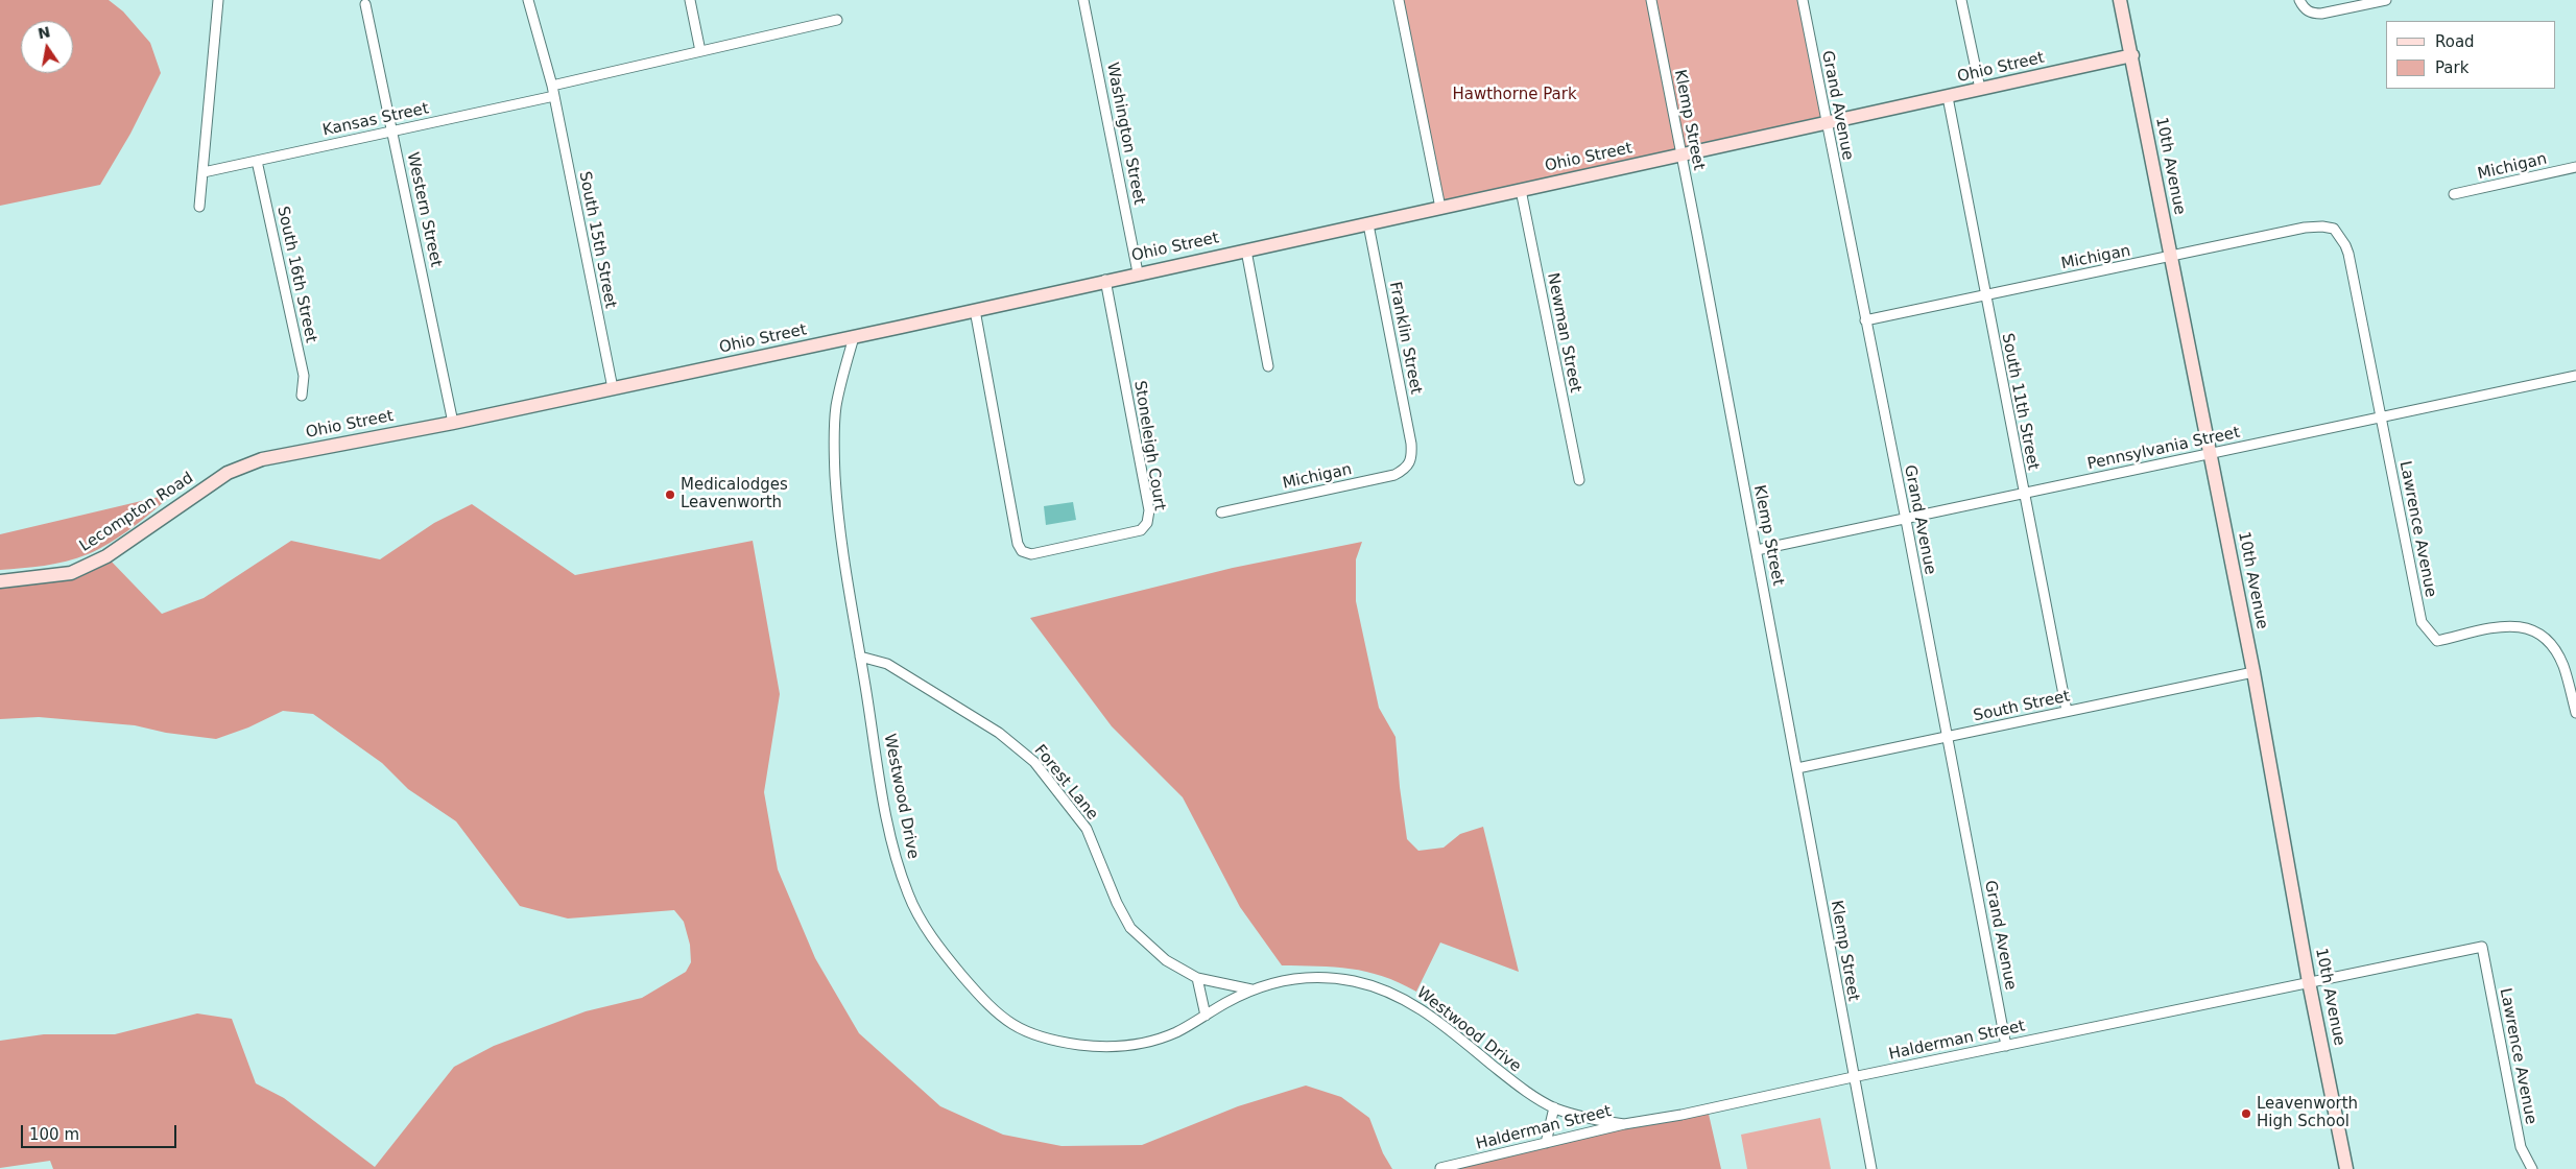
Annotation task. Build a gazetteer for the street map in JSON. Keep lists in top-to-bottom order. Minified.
{"streets":{"street":["Ohio Street","Grand Avenue","Kansas Street","Klemp Street","Washington Street","10th Avenue","Michigan","Western Street","South 15th Street","South 16th Street","Newman Street","Franklin Street","South 11th Street","Stoneleigh Court","Pennsylvania Street","Lecompton Road","Lawrence Avenue","South Street","Forest Lane","Westwood Drive","Halderman Street"]},"crossings":[["Ohio Street","Grand Avenue"],["Ohio Street","Klemp Street"],["Ohio Street","Washington Street"],["Ohio Street","10th Avenue"],["Ohio Street","Western Street"],["Ohio Street","South 15th Street"],["Ohio Street","Newman Street"],["Ohio Street","Franklin Street"],["Ohio Street","South 11th Street"],["Ohio Street","Stoneleigh Court"],["Ohio Street","Lecompton Road"],["Ohio Street","Westwood Drive"],["Grand Avenue","Michigan"],["Grand Avenue","Pennsylvania Street"],["Grand Avenue","South Street"],["Grand Avenue","Halderman Street"],["Kansas Street","Western Street"],["Kansas Street","South 15th Street"],["Kansas Street","South 16th Street"],["Klemp Street","Pennsylvania Street"],["Klemp Street","South Street"],["Klemp Street","Halderman Street"],["10th Avenue","Michigan"],["10th Avenue","Pennsylvania Street"],["10th Avenue","South Street"],["10th Avenue","Halderman Street"],["Michigan","Franklin Street"],["Michigan","South 11th Street"],["Michigan","Lawrence Avenue"],["South 11th Street","Pennsylvania Street"],["South 11th Street","South Street"],["Pennsylvania Street","Lawrence Avenue"],["Lawrence Avenue","Halderman Street"],["Forest Lane","Westwood Drive"],["Westwood Drive","Halderman Street"]],"parks":["Hawthorne Park"],"places":["Medicalodges Leavenworth","Leavenworth High School"],"legend":["Road","Park"],"scale_bar":"100 m","north":"top"}
